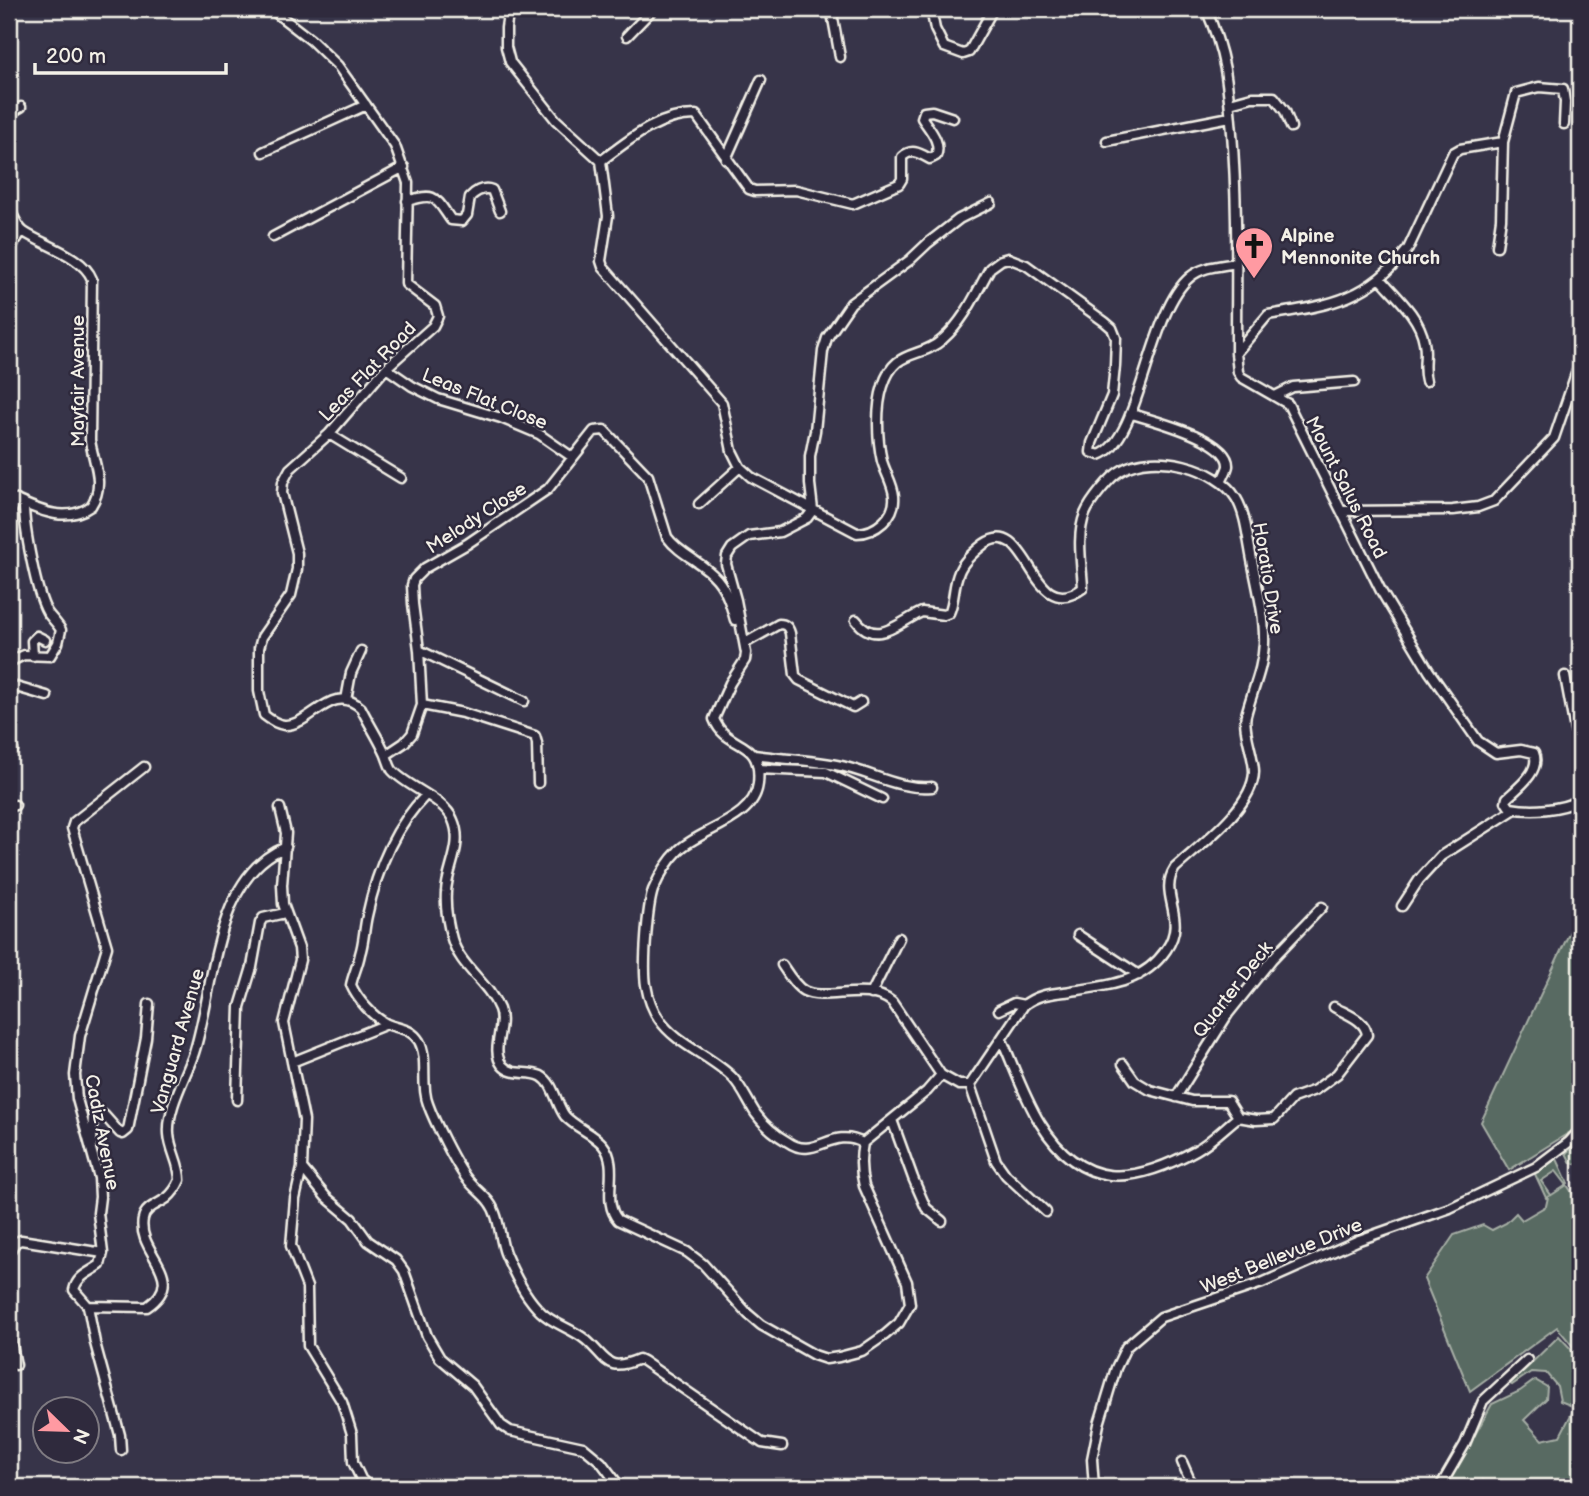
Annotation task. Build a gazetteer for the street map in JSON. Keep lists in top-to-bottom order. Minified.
{"streets":{"street":["Leas Flat Road","Mayfair Avenue","Leas Flat Close","Mount Salus Road","Melody Close","Horatio Drive","Quarter Deck","Vanguard Avenue","Cadiz Avenue","West Bellevue Drive"]},"crossings":[["Leas Flat Road","Leas Flat Close"],["Leas Flat Close","Melody Close"]],"places":{"church":["Alpine Mennonite Church"]},"scale_bar":"200 m","north":"bottom right"}
